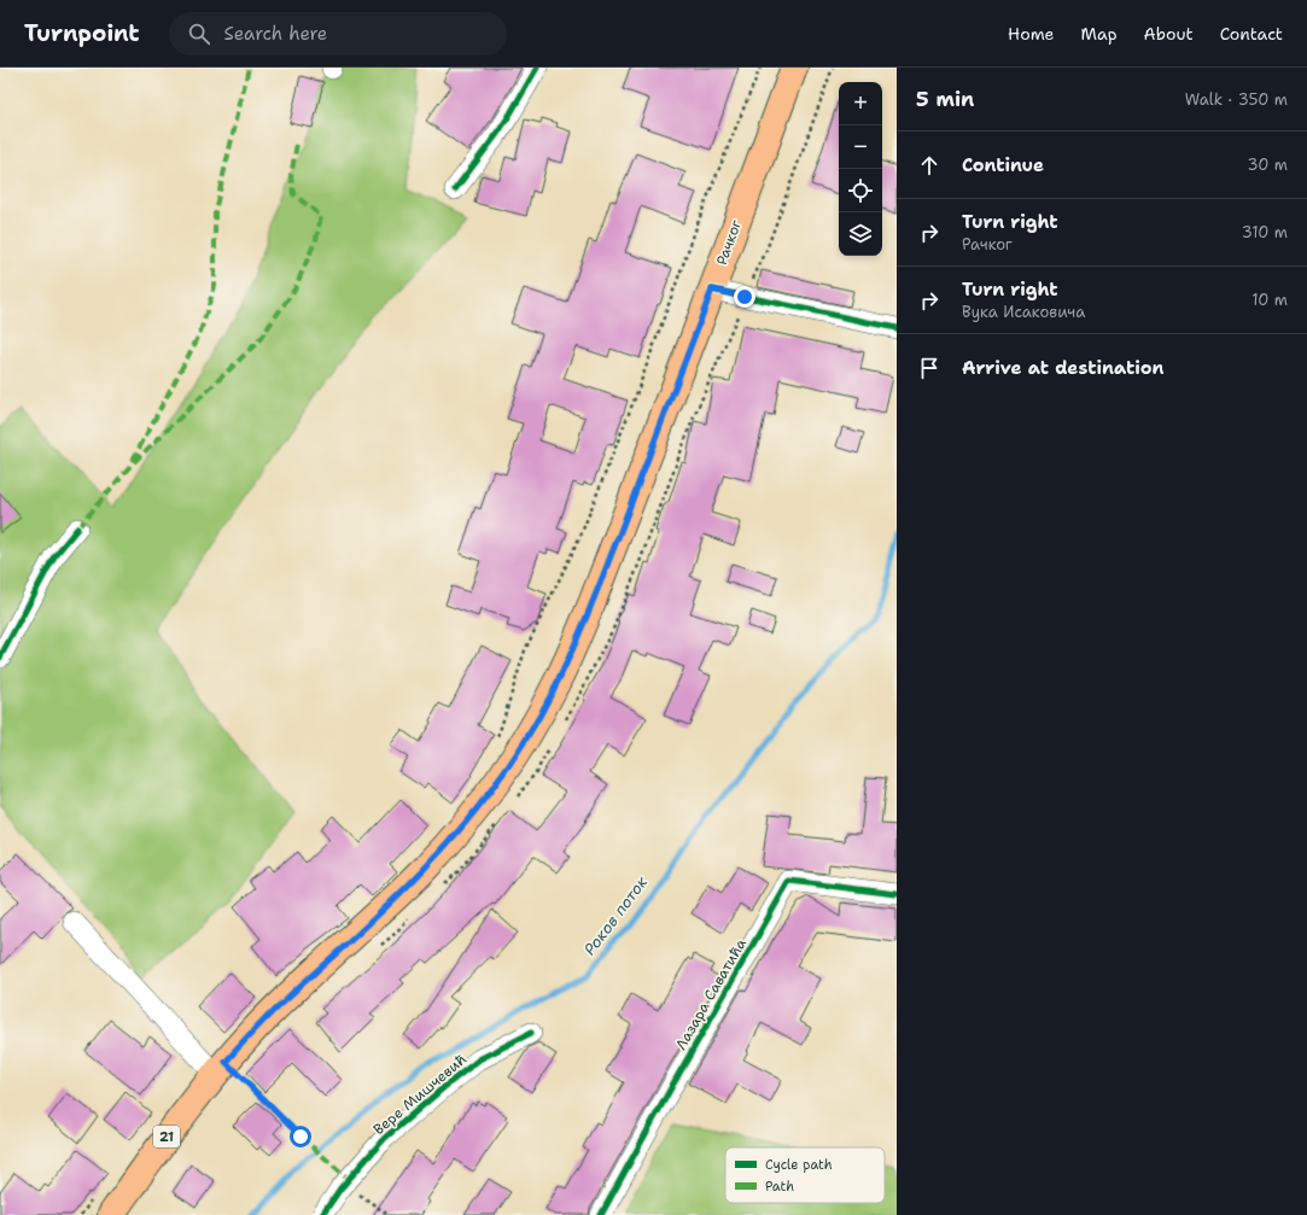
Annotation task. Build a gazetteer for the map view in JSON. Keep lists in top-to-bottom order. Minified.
{"streets":{"main road":["Рачког","21"],"street":["Лазара Саватића","Вере Мишчевић"]},"water":["Роков поток"],"legend":["Cycle path","Path"],"page":{"header":"Turnpoint","search":"Search here","nav":["Home","Map","About","Contact"],"heading":["5 min","Walk · 350 m"],"map_buttons":["+","−"],"list":[["Continue","30 m"],["Turn right","Рачког","310 m"],["Turn right","Вука Исаковича","10 m"],"Arrive at destination"]}}
